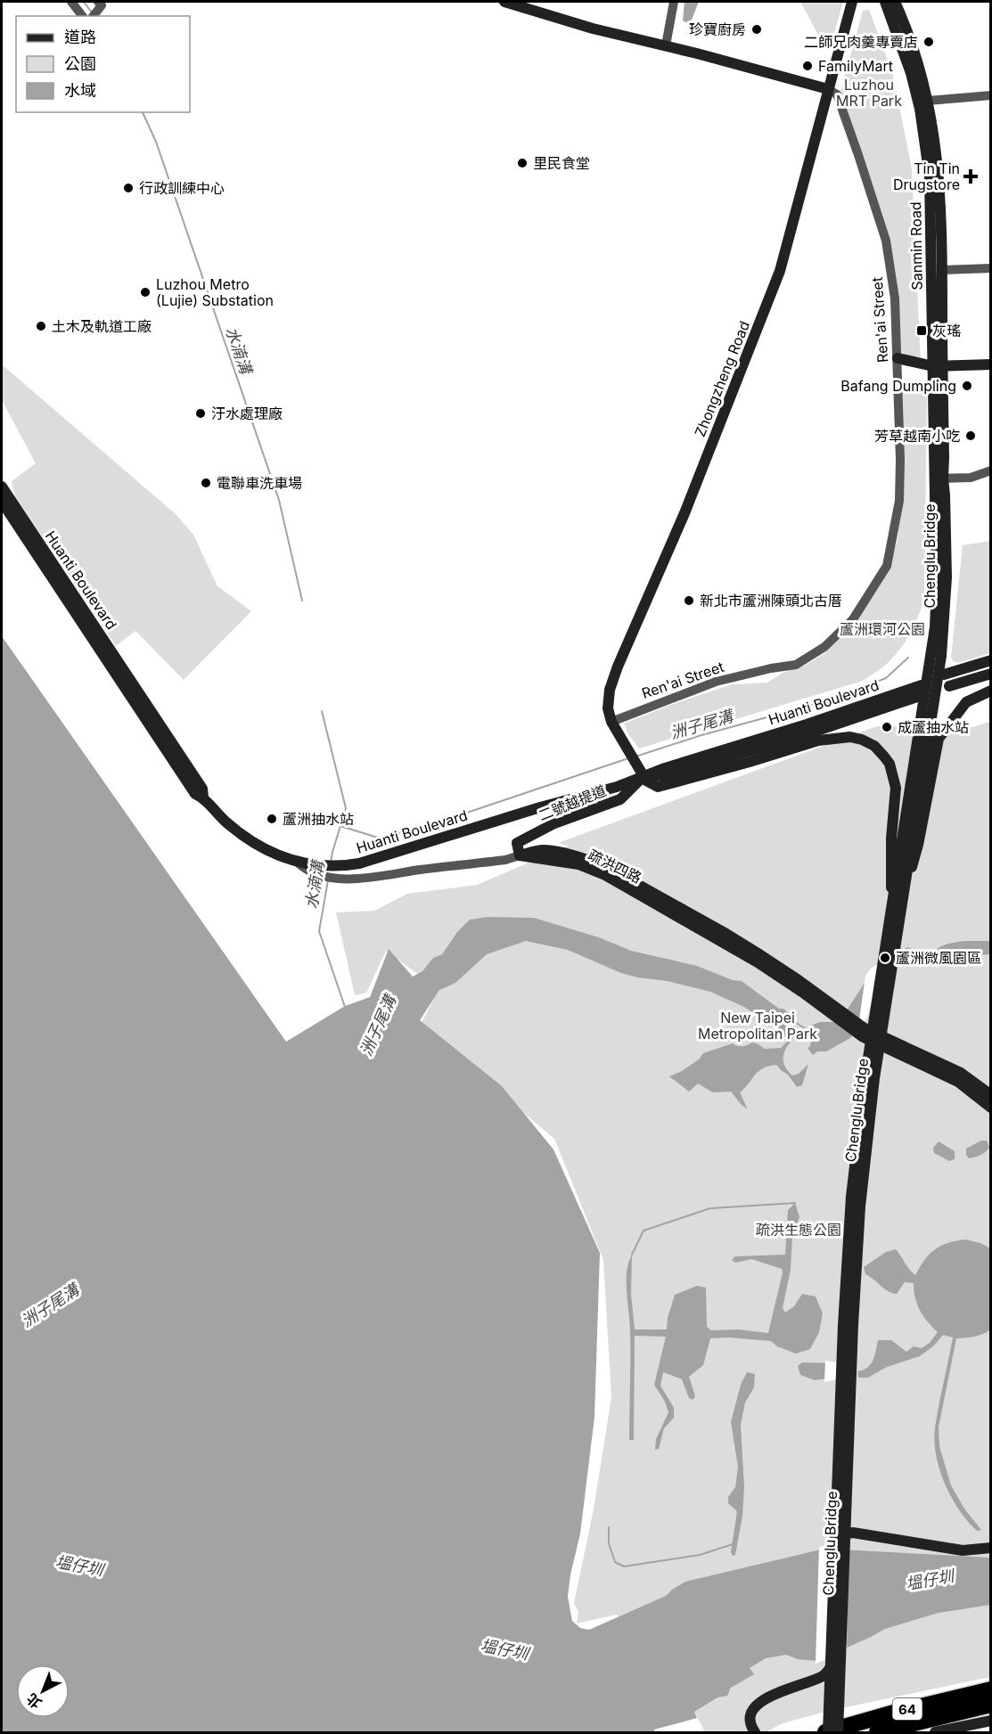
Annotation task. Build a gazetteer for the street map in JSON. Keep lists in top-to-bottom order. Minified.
{"streets":{"highway":["64"],"street":["Sanmin Road","Ren'ai Street","Zhongzheng Road","Chenglu Bridge","Huanti Boulevard","二號越提道","疏洪四路"]},"crossings":[["Sanmin Road","Chenglu Bridge"],["Ren'ai Street","Zhongzheng Road"],["Zhongzheng Road","Huanti Boulevard"],["Zhongzheng Road","二號越提道"],["Chenglu Bridge","64"],["Huanti Boulevard","二號越提道"],["二號越提道","疏洪四路"]],"water":["水湳溝","洲子尾溝","塭仔圳"],"parks":["Luzhou MRT Park","蘆洲環河公園","New Taipei Metropolitan Park","疏洪生態公園"],"places":{"other":["珍寶廚房","二師兄肉羹專賣店","FamilyMart","里民食堂","行政訓練中心","Luzhou Metro (Lujie) Substation","土木及軌道工廠","Bafang Dumpling","汙水處理廠","芳草越南小吃","電聯車洗車場","新北市蘆洲陳頭北古厝","成蘆抽水站","蘆洲抽水站","蘆洲微風園區"],"health":["Tin Tin Drugstore"],"transit":["灰瑤"]},"legend":["道路","公園","水域"],"north":"bottom left"}
